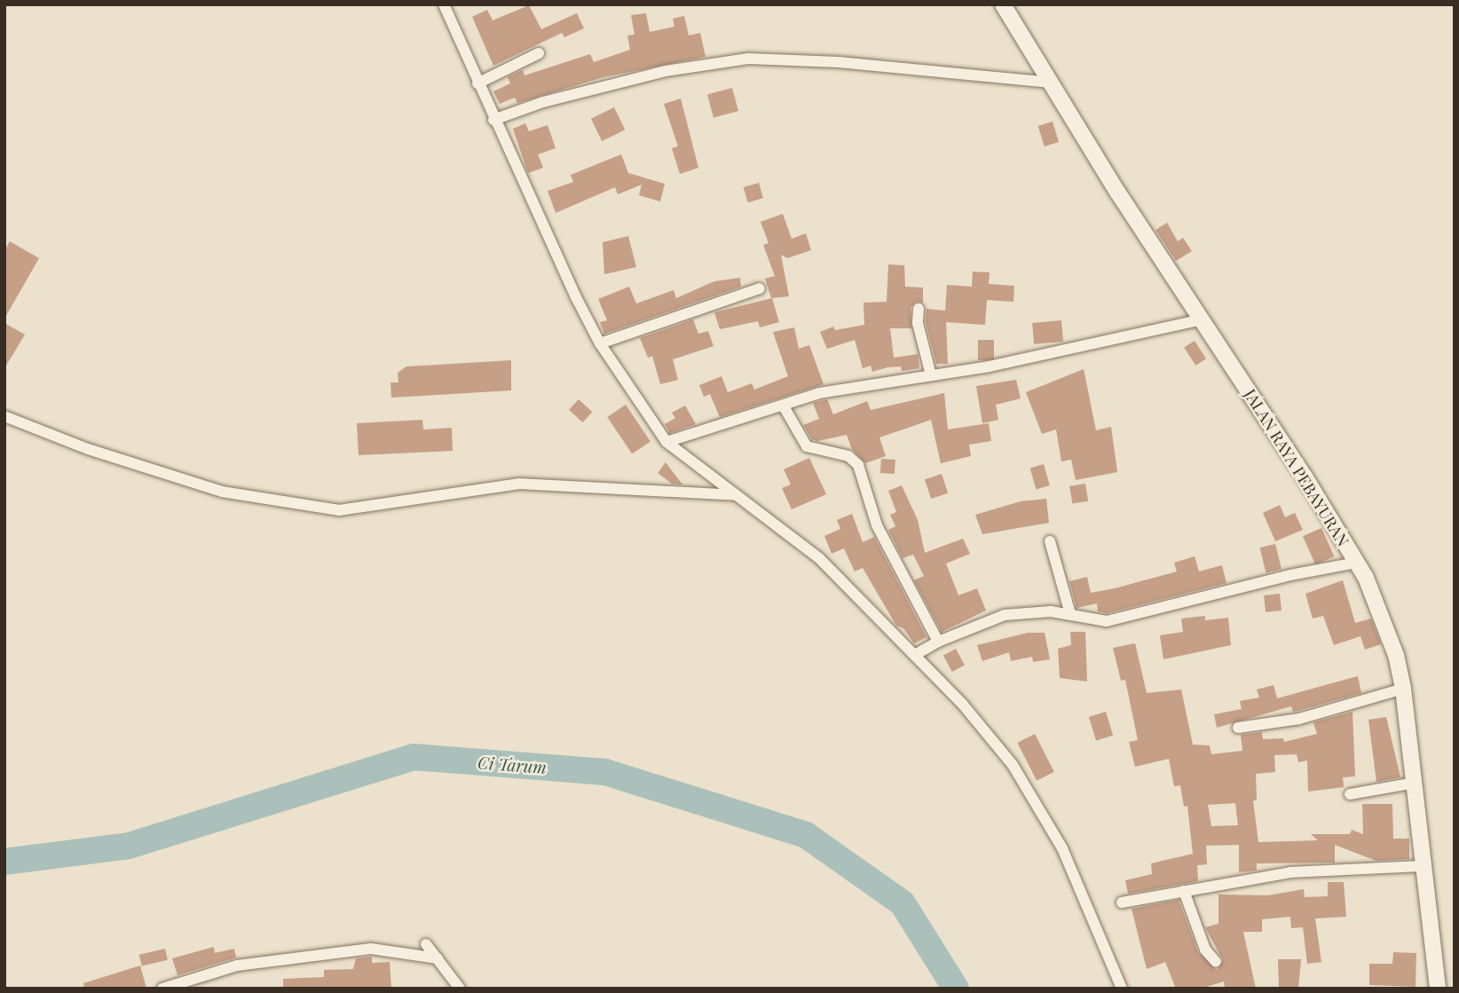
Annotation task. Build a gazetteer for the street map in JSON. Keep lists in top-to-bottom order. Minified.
{"streets":{"main road":["JALAN RAYA PEBAYURAN"]},"water":["Ci Tarum"]}
